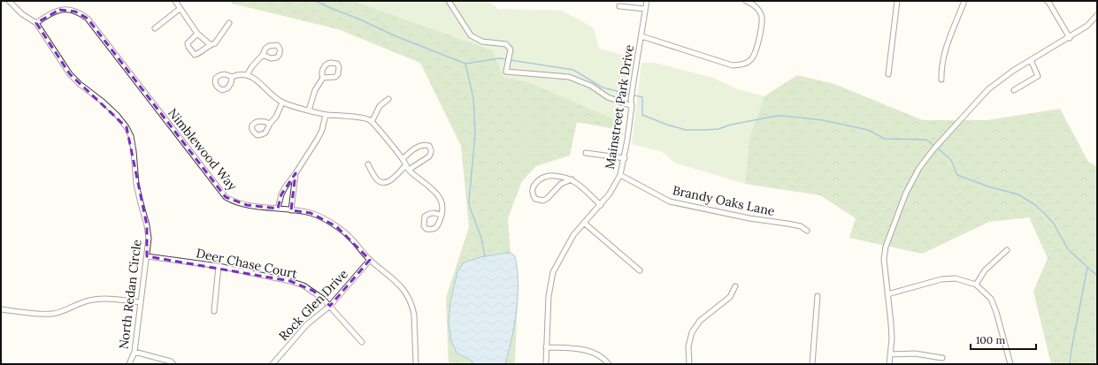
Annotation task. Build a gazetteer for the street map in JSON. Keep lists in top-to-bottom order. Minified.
{"streets":{"street":["Mainstreet Park Drive","Nimblewood Way","Brandy Oaks Lane","Deer Chase Court","North Redan Circle","Rock Glen Drive"]},"crossings":[["Mainstreet Park Drive","Brandy Oaks Lane"],["Nimblewood Way","North Redan Circle"],["Nimblewood Way","Rock Glen Drive"],["Deer Chase Court","North Redan Circle"],["Deer Chase Court","Rock Glen Drive"]],"scale_bar":"100 m"}
